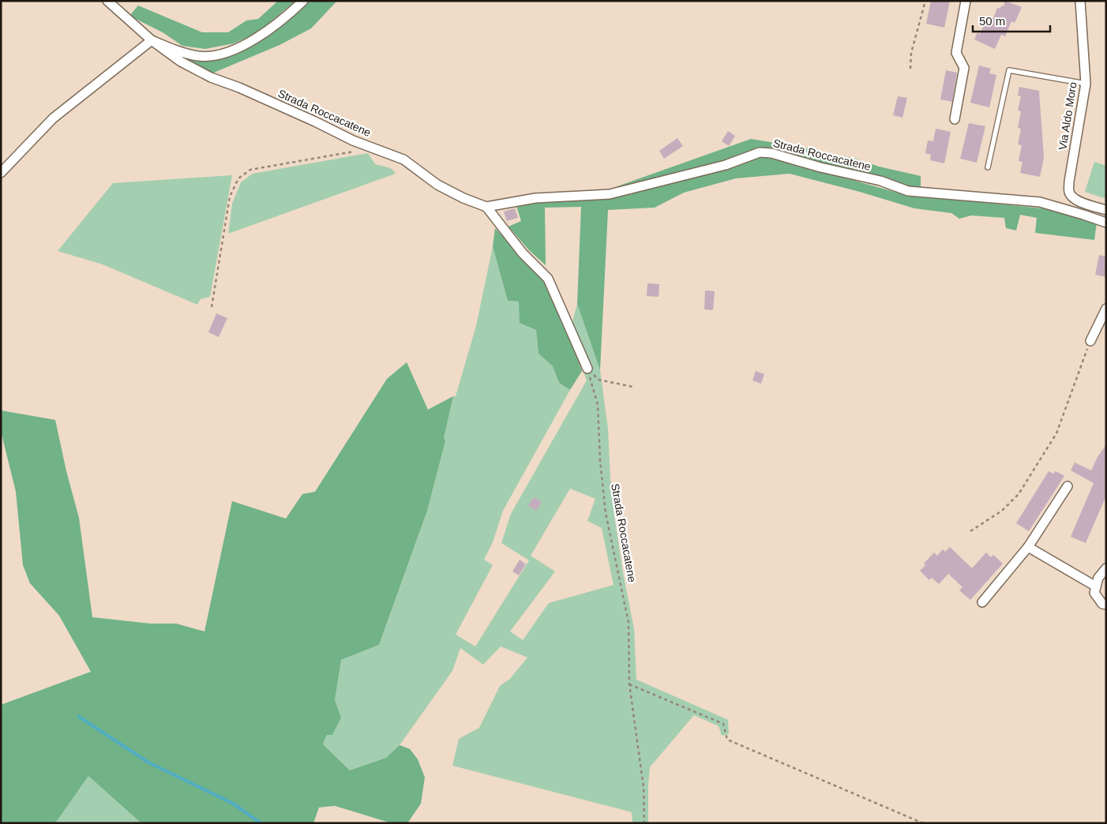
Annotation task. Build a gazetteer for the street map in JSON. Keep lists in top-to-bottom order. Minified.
{"streets":{"street":["Strada Roccacatene","Via Aldo Moro"]},"scale_bar":"50 m"}
